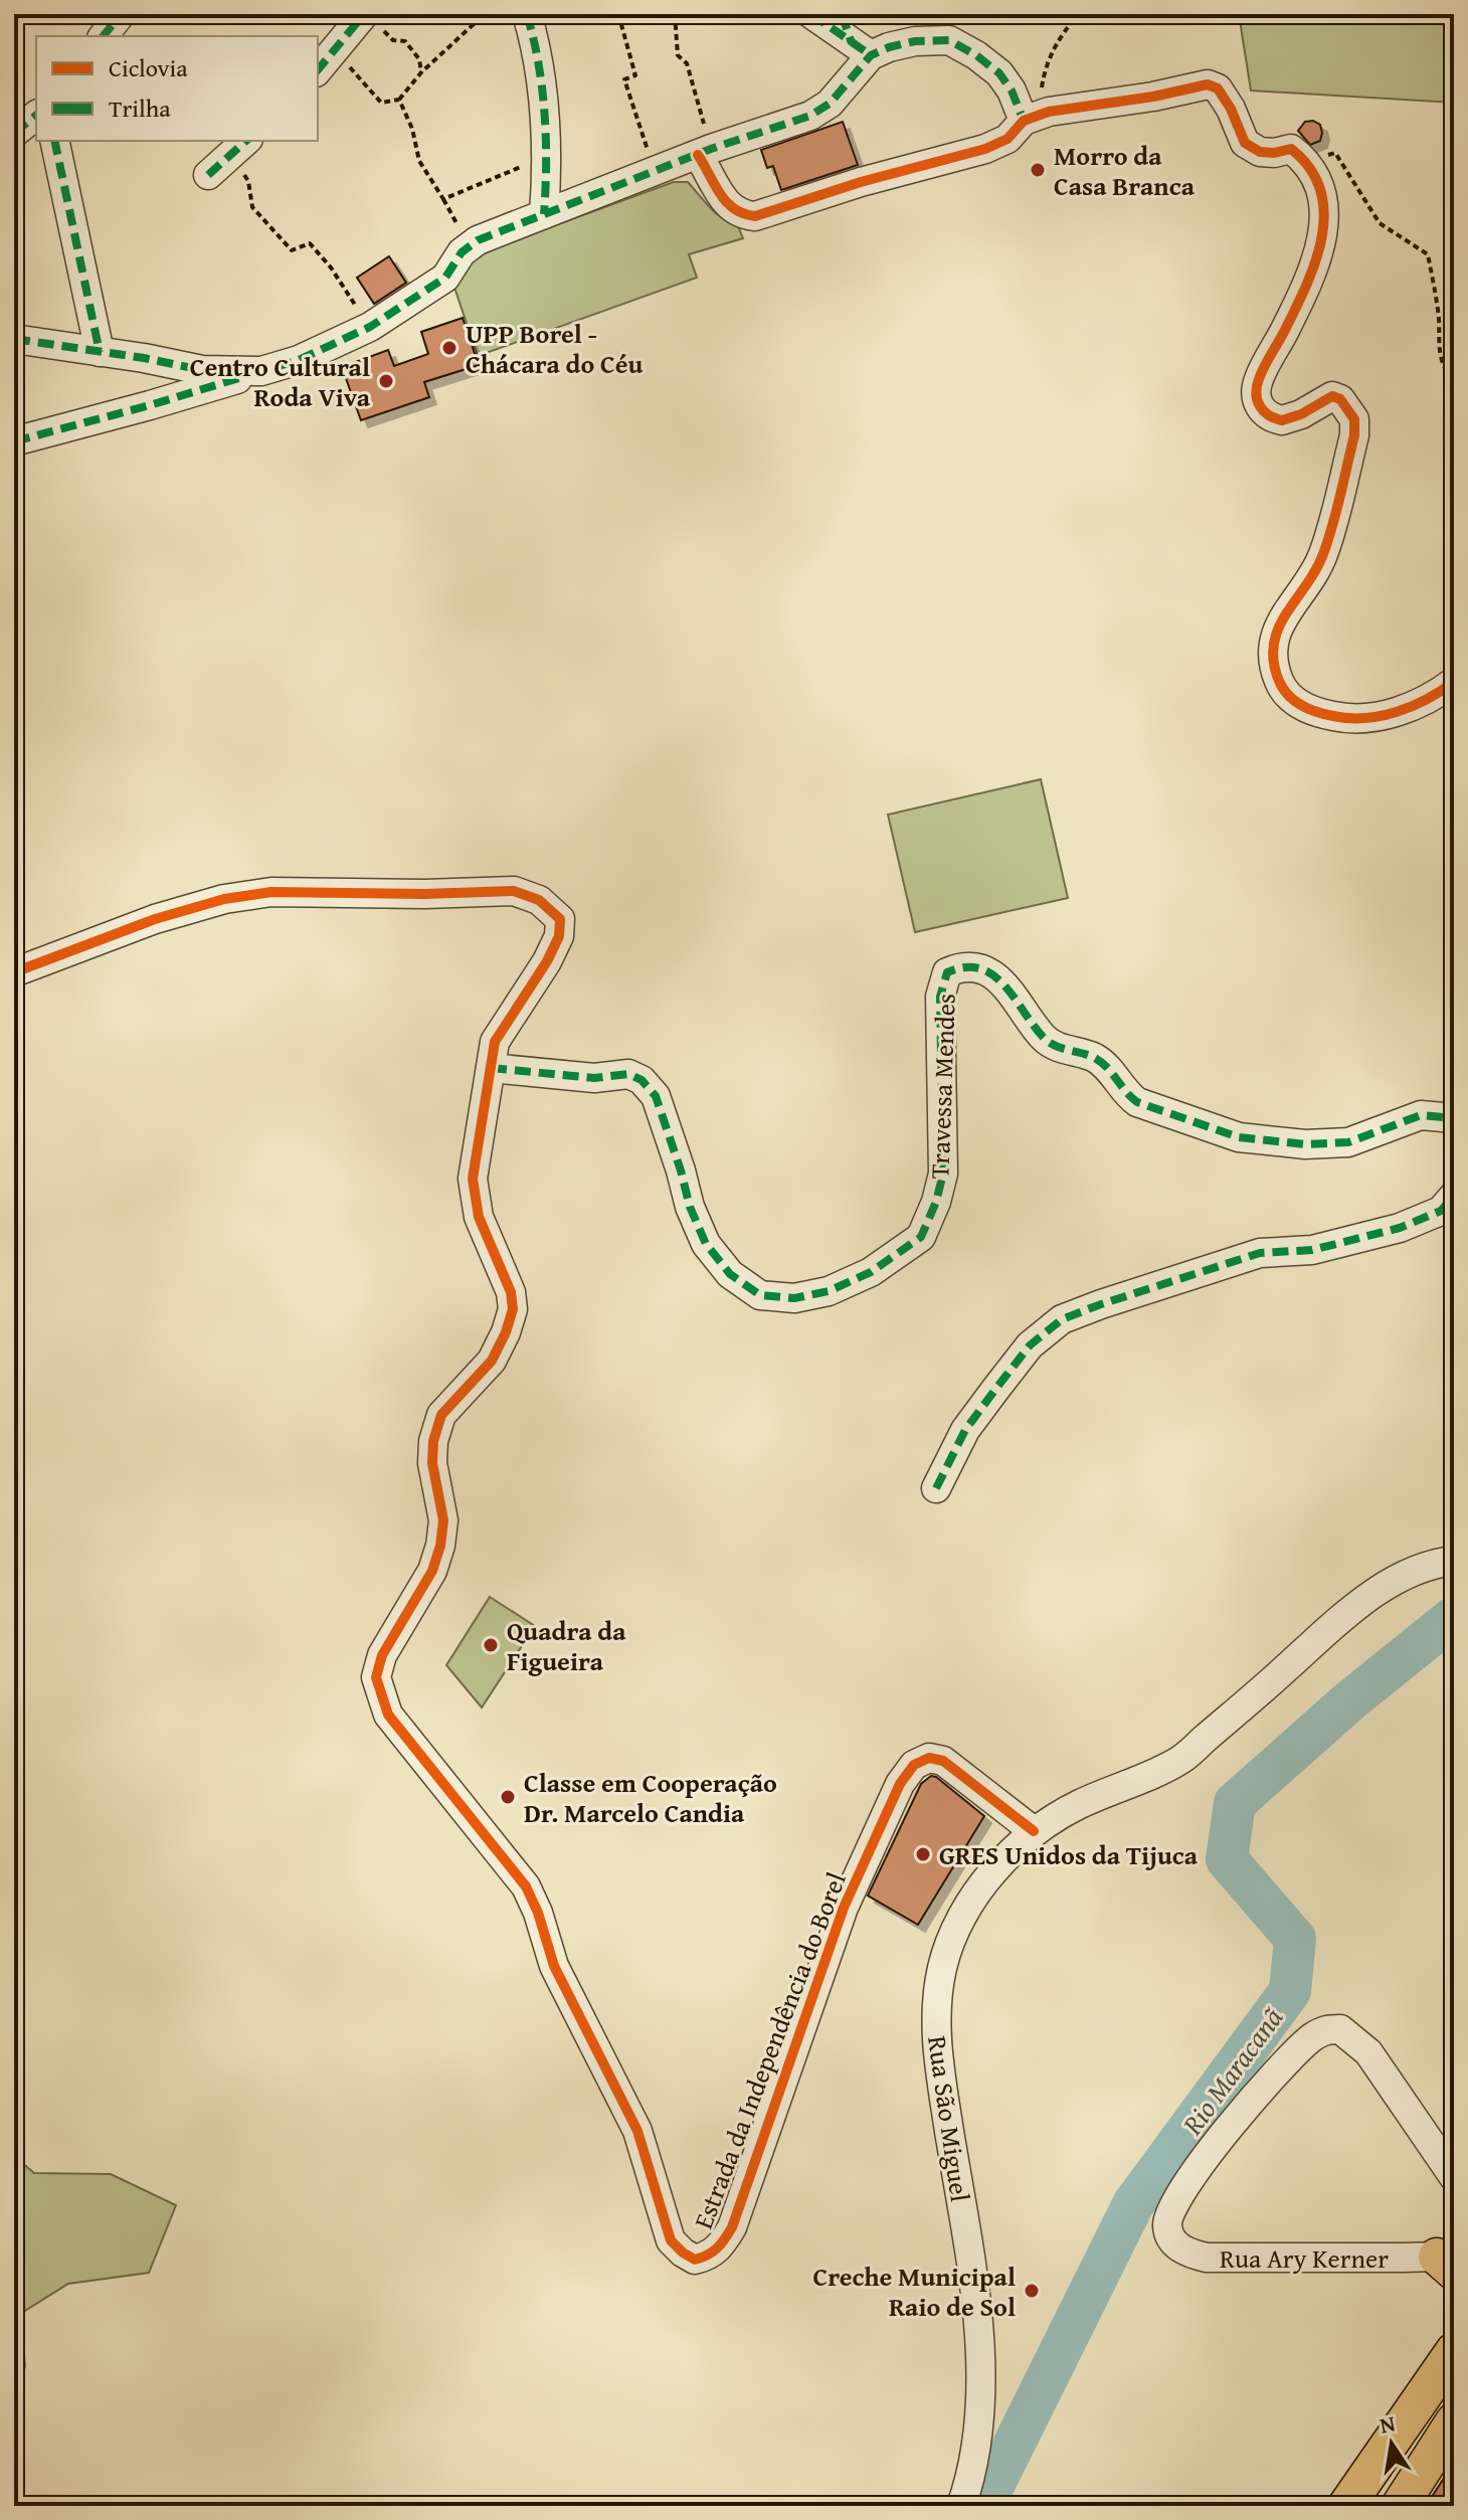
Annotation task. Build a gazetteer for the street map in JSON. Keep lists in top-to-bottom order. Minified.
{"streets":{"street":["Travessa Mendes","Estrada da Independência do Borel","Rua São Miguel","Rua Ary Kerner"]},"crossings":[["Travessa Mendes","Estrada da Independência do Borel"],["Estrada da Independência do Borel","Rua São Miguel"]],"water":["Rio Maracanã"],"places":["Morro da Casa Branca","UPP Borel - Chácara do Céu","Centro Cultural Roda Viva","Quadra da Figueira","Classe em Cooperação Dr. Marcelo Candia","GRES Unidos da Tijuca","Creche Municipal Raio de Sol"],"legend":["Ciclovia","Trilha"],"north":"top"}
